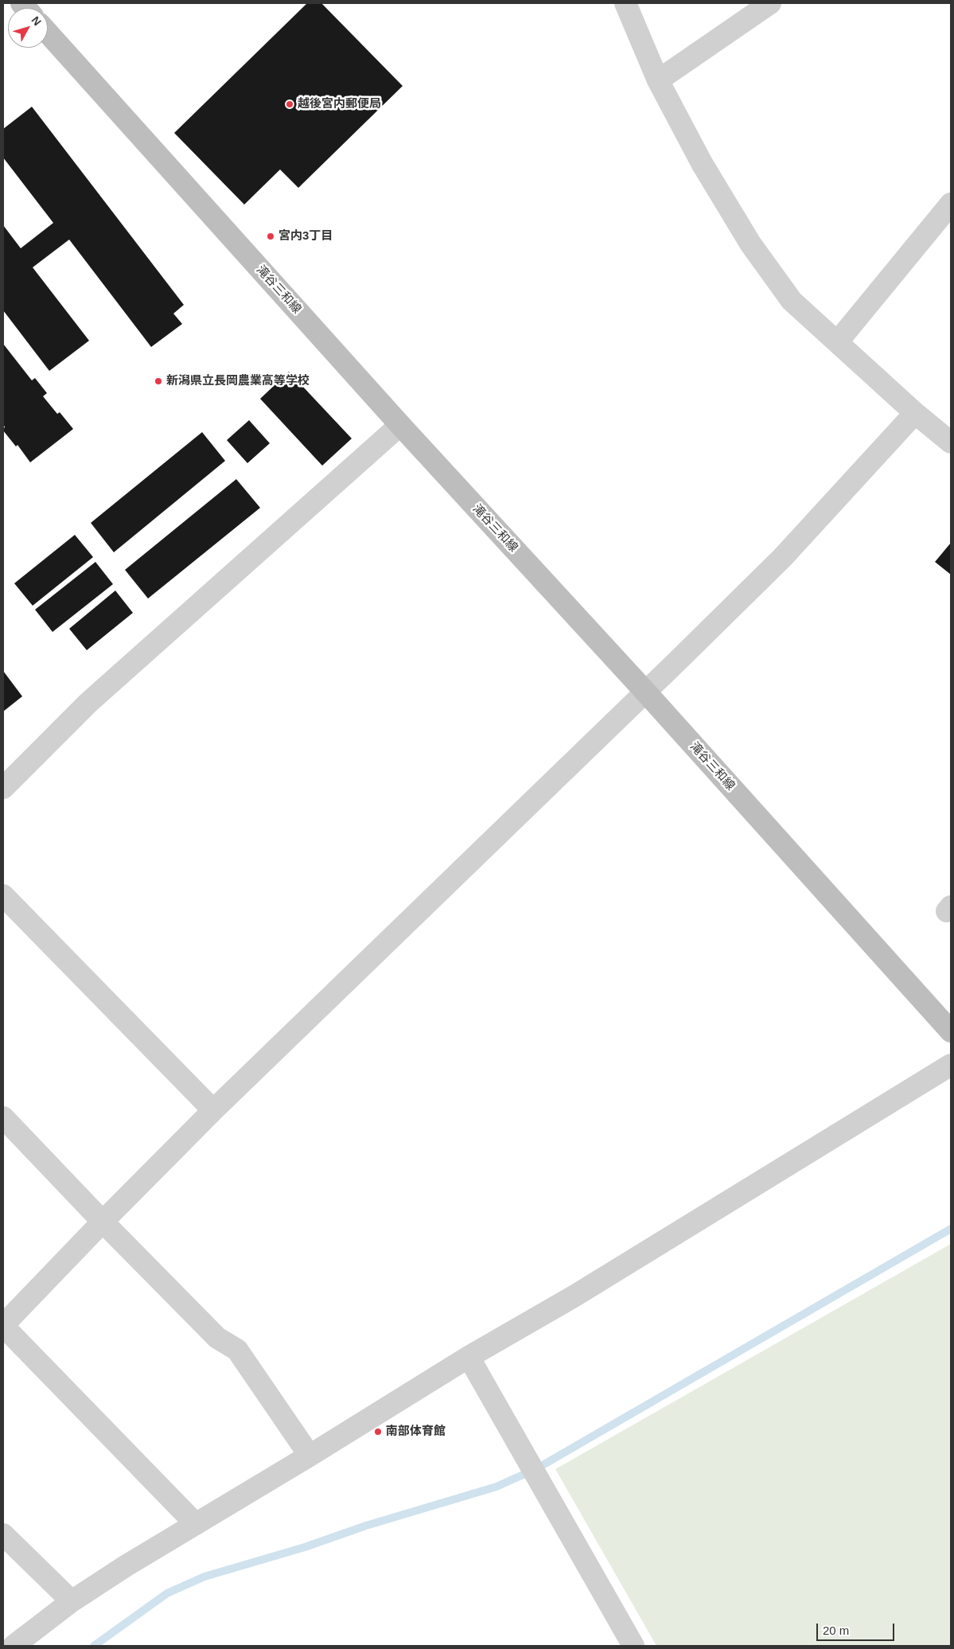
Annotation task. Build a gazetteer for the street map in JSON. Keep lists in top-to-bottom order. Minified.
{"streets":{"main road":["滝谷三和線"]},"places":["越後宮内郵便局","宮内3丁目","新潟県立長岡農業高等学校","南部体育館"],"scale_bar":"20 m","north":"top right"}
